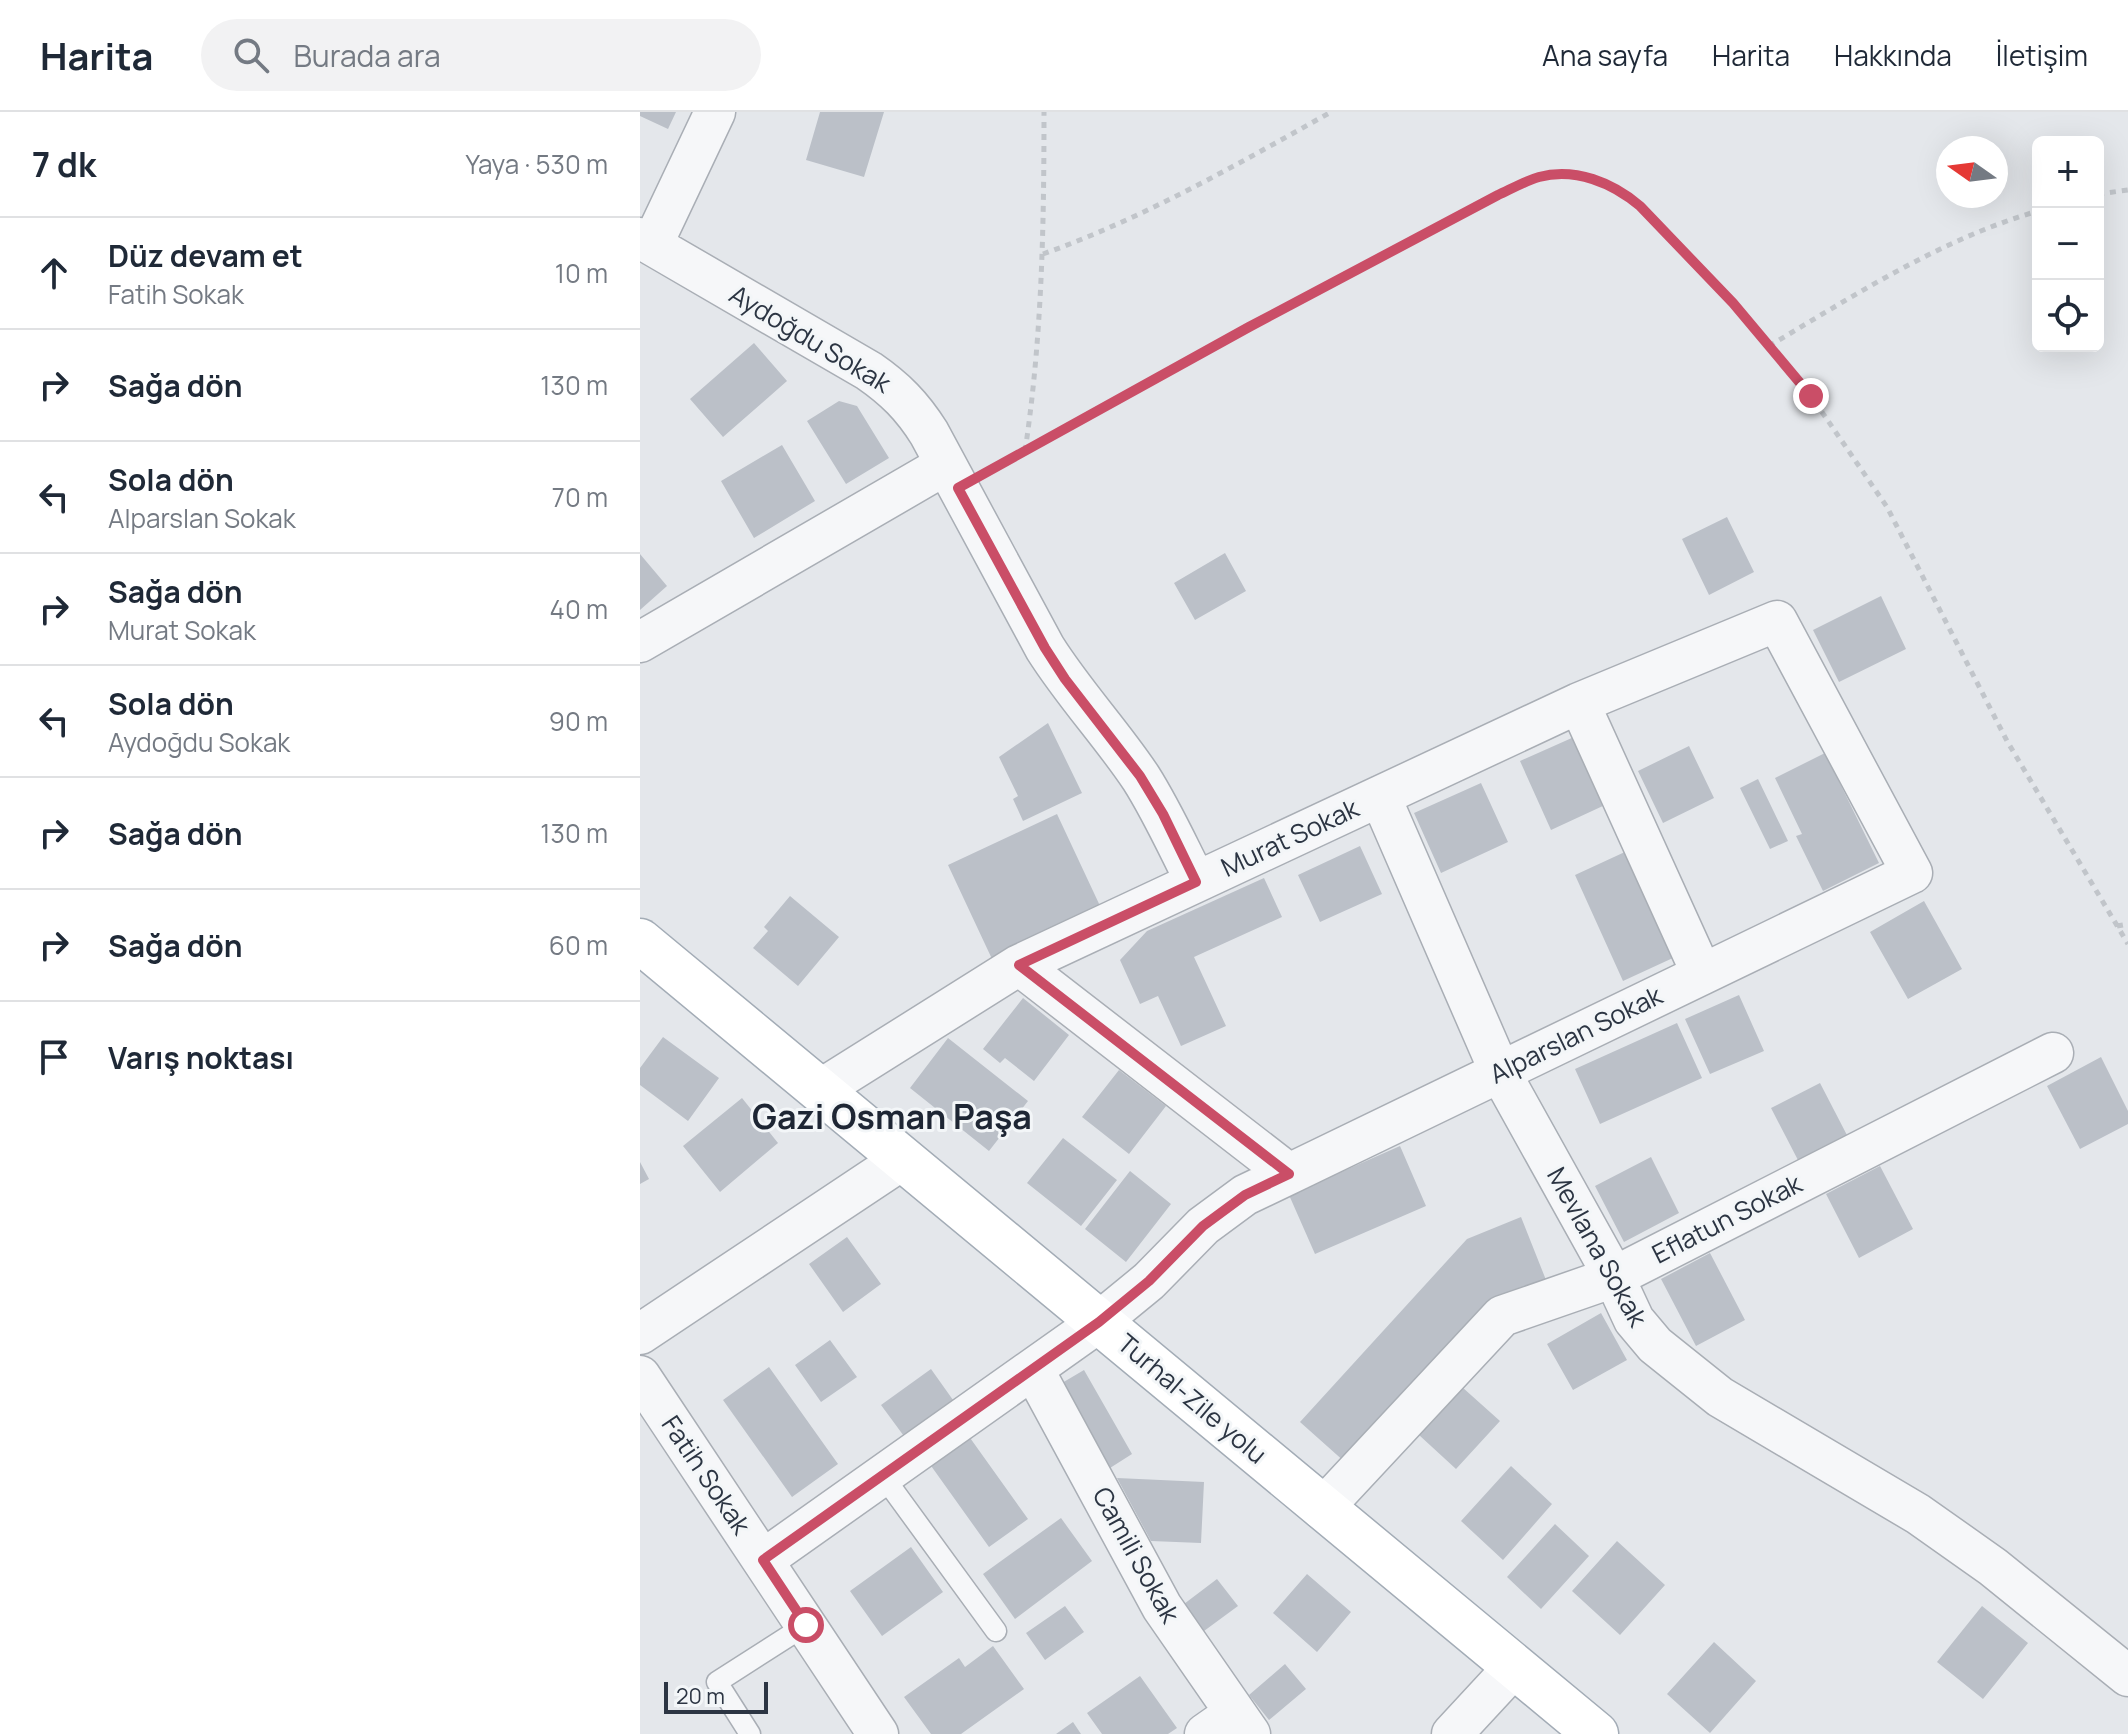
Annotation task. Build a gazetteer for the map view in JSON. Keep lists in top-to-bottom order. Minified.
{"streets":{"main road":["Turhal-Zile yolu"],"street":["Aydoğdu Sokak","Murat Sokak","Alparslan Sokak","Eflatun Sokak","Mevlana Sokak","Fatih Sokak","Camili Sokak"]},"crossings":[["Aydoğdu Sokak","Murat Sokak"],["Murat Sokak","Alparslan Sokak"],["Murat Sokak","Mevlana Sokak"],["Murat Sokak","Turhal-Zile yolu"],["Alparslan Sokak","Mevlana Sokak"],["Alparslan Sokak","Turhal-Zile yolu"],["Alparslan Sokak","Fatih Sokak"],["Alparslan Sokak","Camili Sokak"],["Eflatun Sokak","Mevlana Sokak"],["Eflatun Sokak","Turhal-Zile yolu"]],"districts":["Gazi Osman Paşa"],"scale_bar":"20 m","north":"left","page":{"header":"Harita","search":"Burada ara","nav":["Ana sayfa","Harita","Hakkında","İletişim"],"heading":["7 dk","Yaya · 530 m"],"map_buttons":["+","−"],"list":[["Düz devam et","Fatih Sokak","10 m"],["Sağa dön","130 m"],["Sola dön","Alparslan Sokak","70 m"],["Sağa dön","Murat Sokak","40 m"],["Sola dön","Aydoğdu Sokak","90 m"],["Sağa dön","130 m"],["Sağa dön","60 m"],"Varış noktası"],"scale":"20 m"}}
